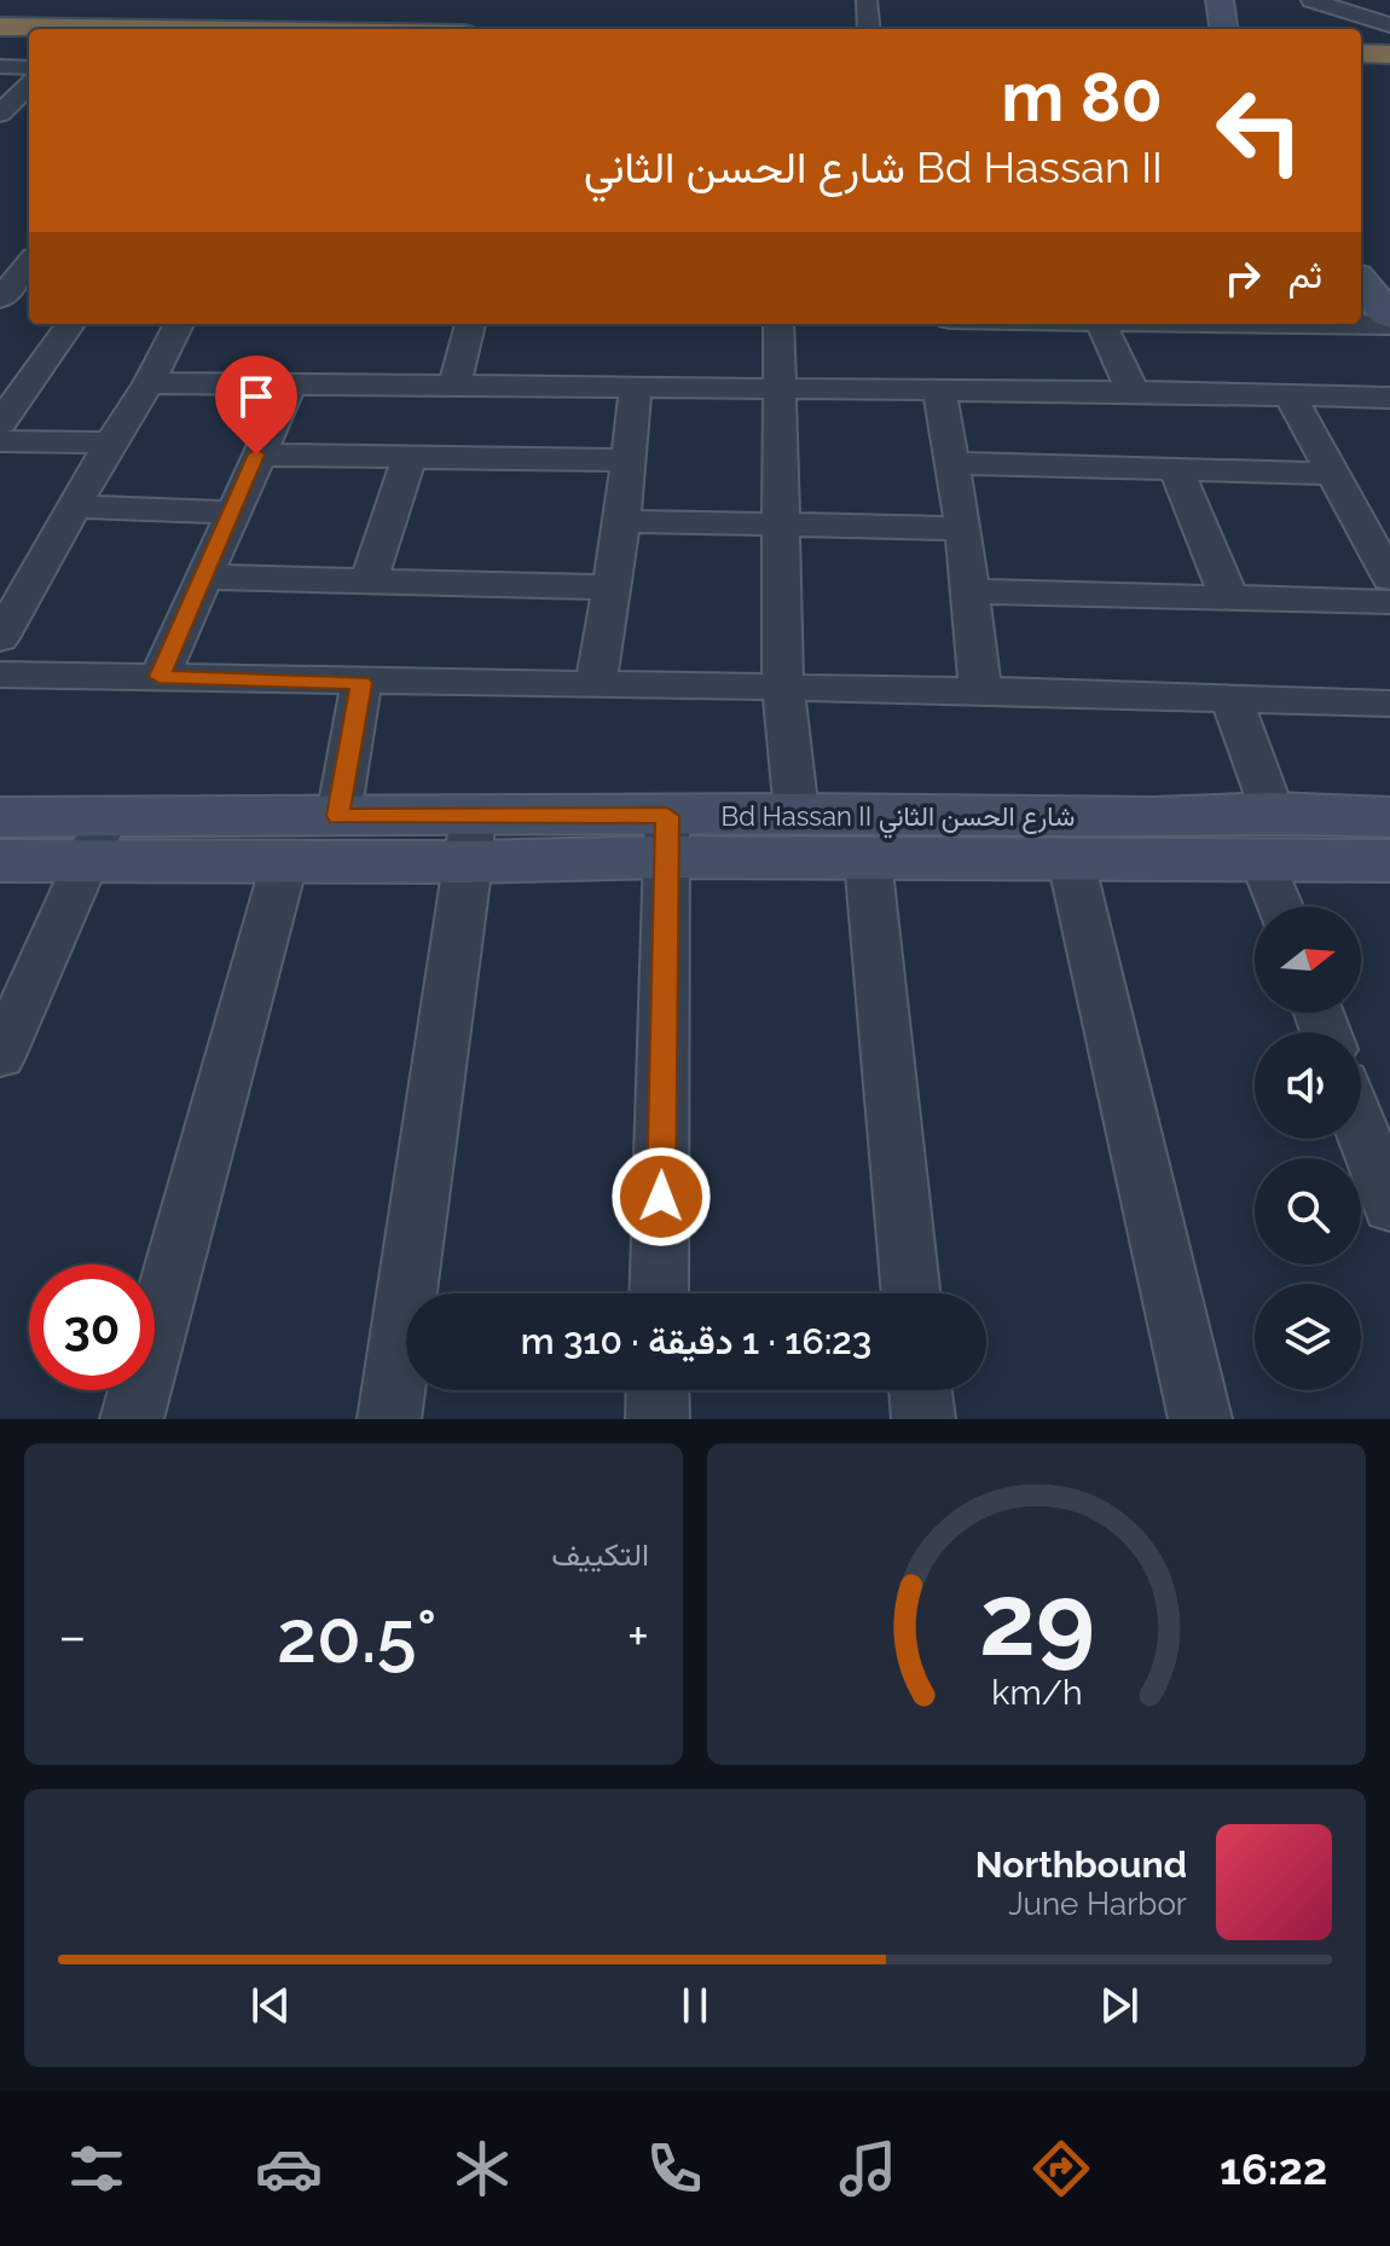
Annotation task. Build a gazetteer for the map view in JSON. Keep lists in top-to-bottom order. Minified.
{"streets":{"street":["Bd Hassan II شارع الحسن الثاني"]},"north":"right","page":{"turn":["80 m","Bd Hassan II شارع الحسن الثاني"],"then":"ثم","limit":"30","trip":"16:23 · 1 دقيقة · 310 m","tile":"التكييف","heat":["−","20.5°","+"],"song":["Northbound","June Harbor"],"tabs":"16:22","gauge":["29","km/h"]}}
